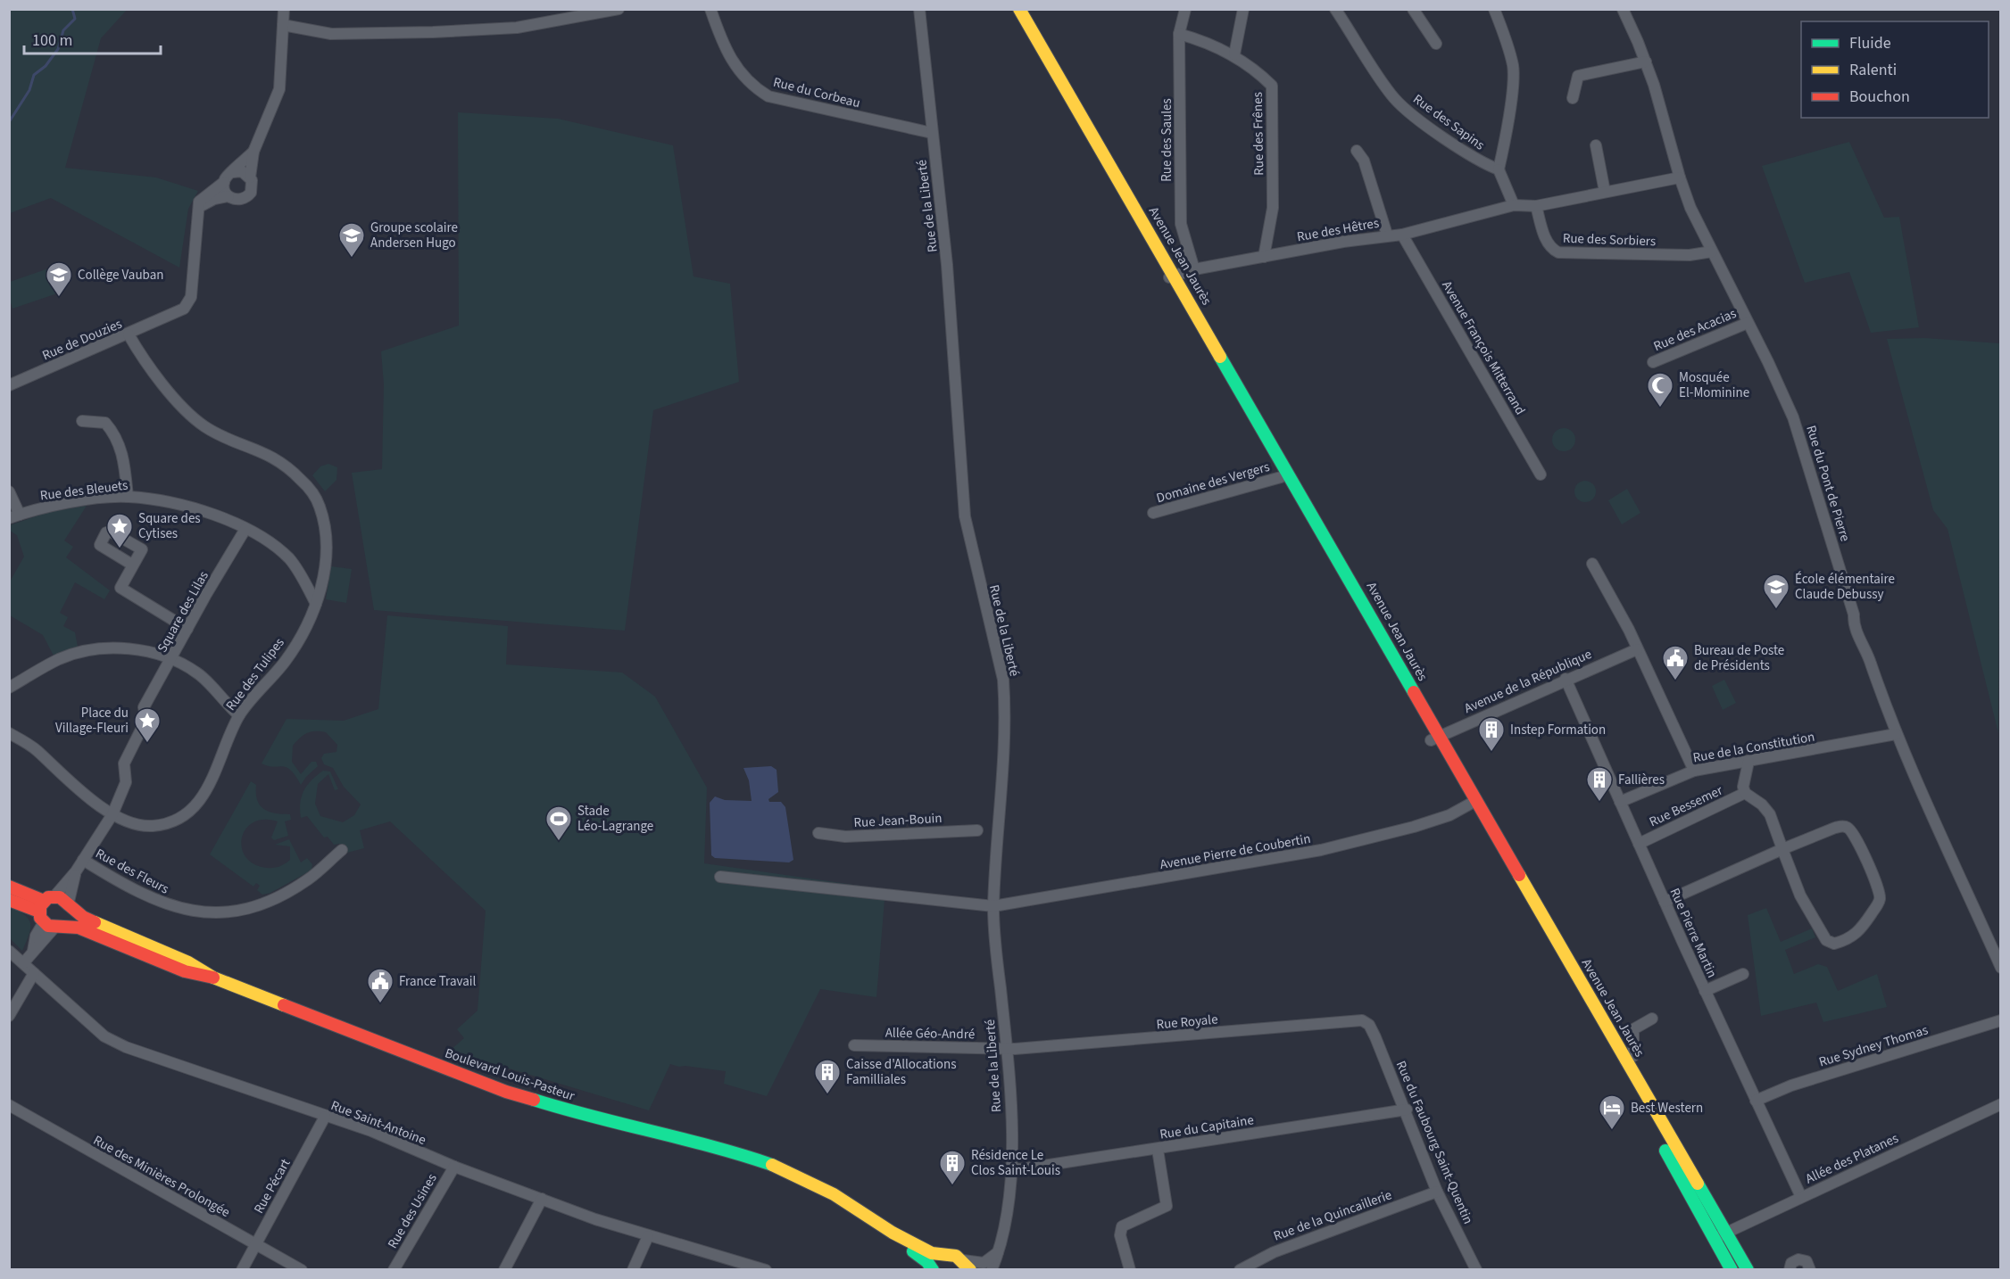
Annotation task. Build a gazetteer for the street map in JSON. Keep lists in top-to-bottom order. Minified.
{"streets":{"main road":["Avenue Jean Jaurès","Boulevard Louis-Pasteur"],"street":["Rue du Corbeau","Rue des Sapins","Rue des Frênes","Rue des Saules","Rue de la Liberté","Rue des Hêtres","Rue des Sorbiers","Rue des Acacias","Rue de Douzies","Avenue François Mitterrand","Domaine des Vergers","Rue du Pont de Pierre","Rue des Bleuets","Square des Lilas","Rue des Tulipes","Avenue de la République","Rue de la Constitution","Rue Bessemer","Rue Jean-Bouin","Avenue Pierre de Coubertin","Rue des Fleurs","Rue Pierre Martin","Rue Royale","Allée Géo-André","Rue Sydney Thomas","Rue Saint-Antoine","Rue du Capitaine","Rue du Faubourg Saint-Quentin","Allée des Platanes","Rue des Minières Prolongée","Rue Pécart","Rue des Usines","Rue de la Quincaillerie"]},"crossings":[["Rue du Corbeau","Rue de la Liberté"],["Rue des Frênes","Rue des Saules"],["Rue des Frênes","Rue des Hêtres"],["Rue des Saules","Rue des Hêtres"],["Rue de la Liberté","Avenue Pierre de Coubertin"],["Rue de la Liberté","Rue Royale"],["Rue de la Liberté","Allée Géo-André"],["Rue de la Liberté","Rue du Capitaine"],["Rue des Hêtres","Rue des Sorbiers"],["Rue des Hêtres","Avenue Jean Jaurès"],["Rue des Hêtres","Avenue François Mitterrand"],["Rue des Hêtres","Rue du Pont de Pierre"],["Rue des Sorbiers","Rue du Pont de Pierre"],["Avenue Jean Jaurès","Domaine des Vergers"],["Avenue Jean Jaurès","Avenue de la République"],["Avenue Jean Jaurès","Avenue Pierre de Coubertin"],["Avenue Jean Jaurès","Allée des Platanes"],["Rue des Acacias","Rue du Pont de Pierre"],["Rue de Douzies","Rue des Tulipes"],["Rue du Pont de Pierre","Rue de la Constitution"],["Rue des Bleuets","Square des Lilas"],["Rue des Bleuets","Rue des Tulipes"],["Square des Lilas","Rue des Tulipes"],["Avenue de la République","Rue Pierre Martin"],["Rue de la Constitution","Rue Pierre Martin"],["Rue Bessemer","Rue Pierre Martin"],["Rue Pierre Martin","Rue Sydney Thomas"],["Rue Pierre Martin","Allée des Platanes"],["Rue Royale","Allée Géo-André"],["Rue Royale","Rue du Faubourg Saint-Quentin"],["Rue Saint-Antoine","Rue Pécart"],["Rue Saint-Antoine","Rue des Usines"],["Rue du Capitaine","Rue du Faubourg Saint-Quentin"],["Rue du Faubourg Saint-Quentin","Rue de la Quincaillerie"],["Rue des Minières Prolongée","Rue Pécart"]],"places":{"school or university":["Groupe scolaire Andersen Hugo","Collège Vauban","École élémentaire Claude Debussy"],"mosque":["Mosquée El-Mominine"],"place":["Square des Cytises","Place du Village-Fleuri"],"public building":["Bureau de Poste de Présidents","France Travail"],"building":["Instep Formation","Fallières","Caisse d'Allocations Familliales","Résidence Le Clos Saint-Louis"],"sports":["Stade Léo-Lagrange"],"hotel":["Best Western"]},"legend":["Fluide","Ralenti","Bouchon"],"scale_bar":"100 m"}
